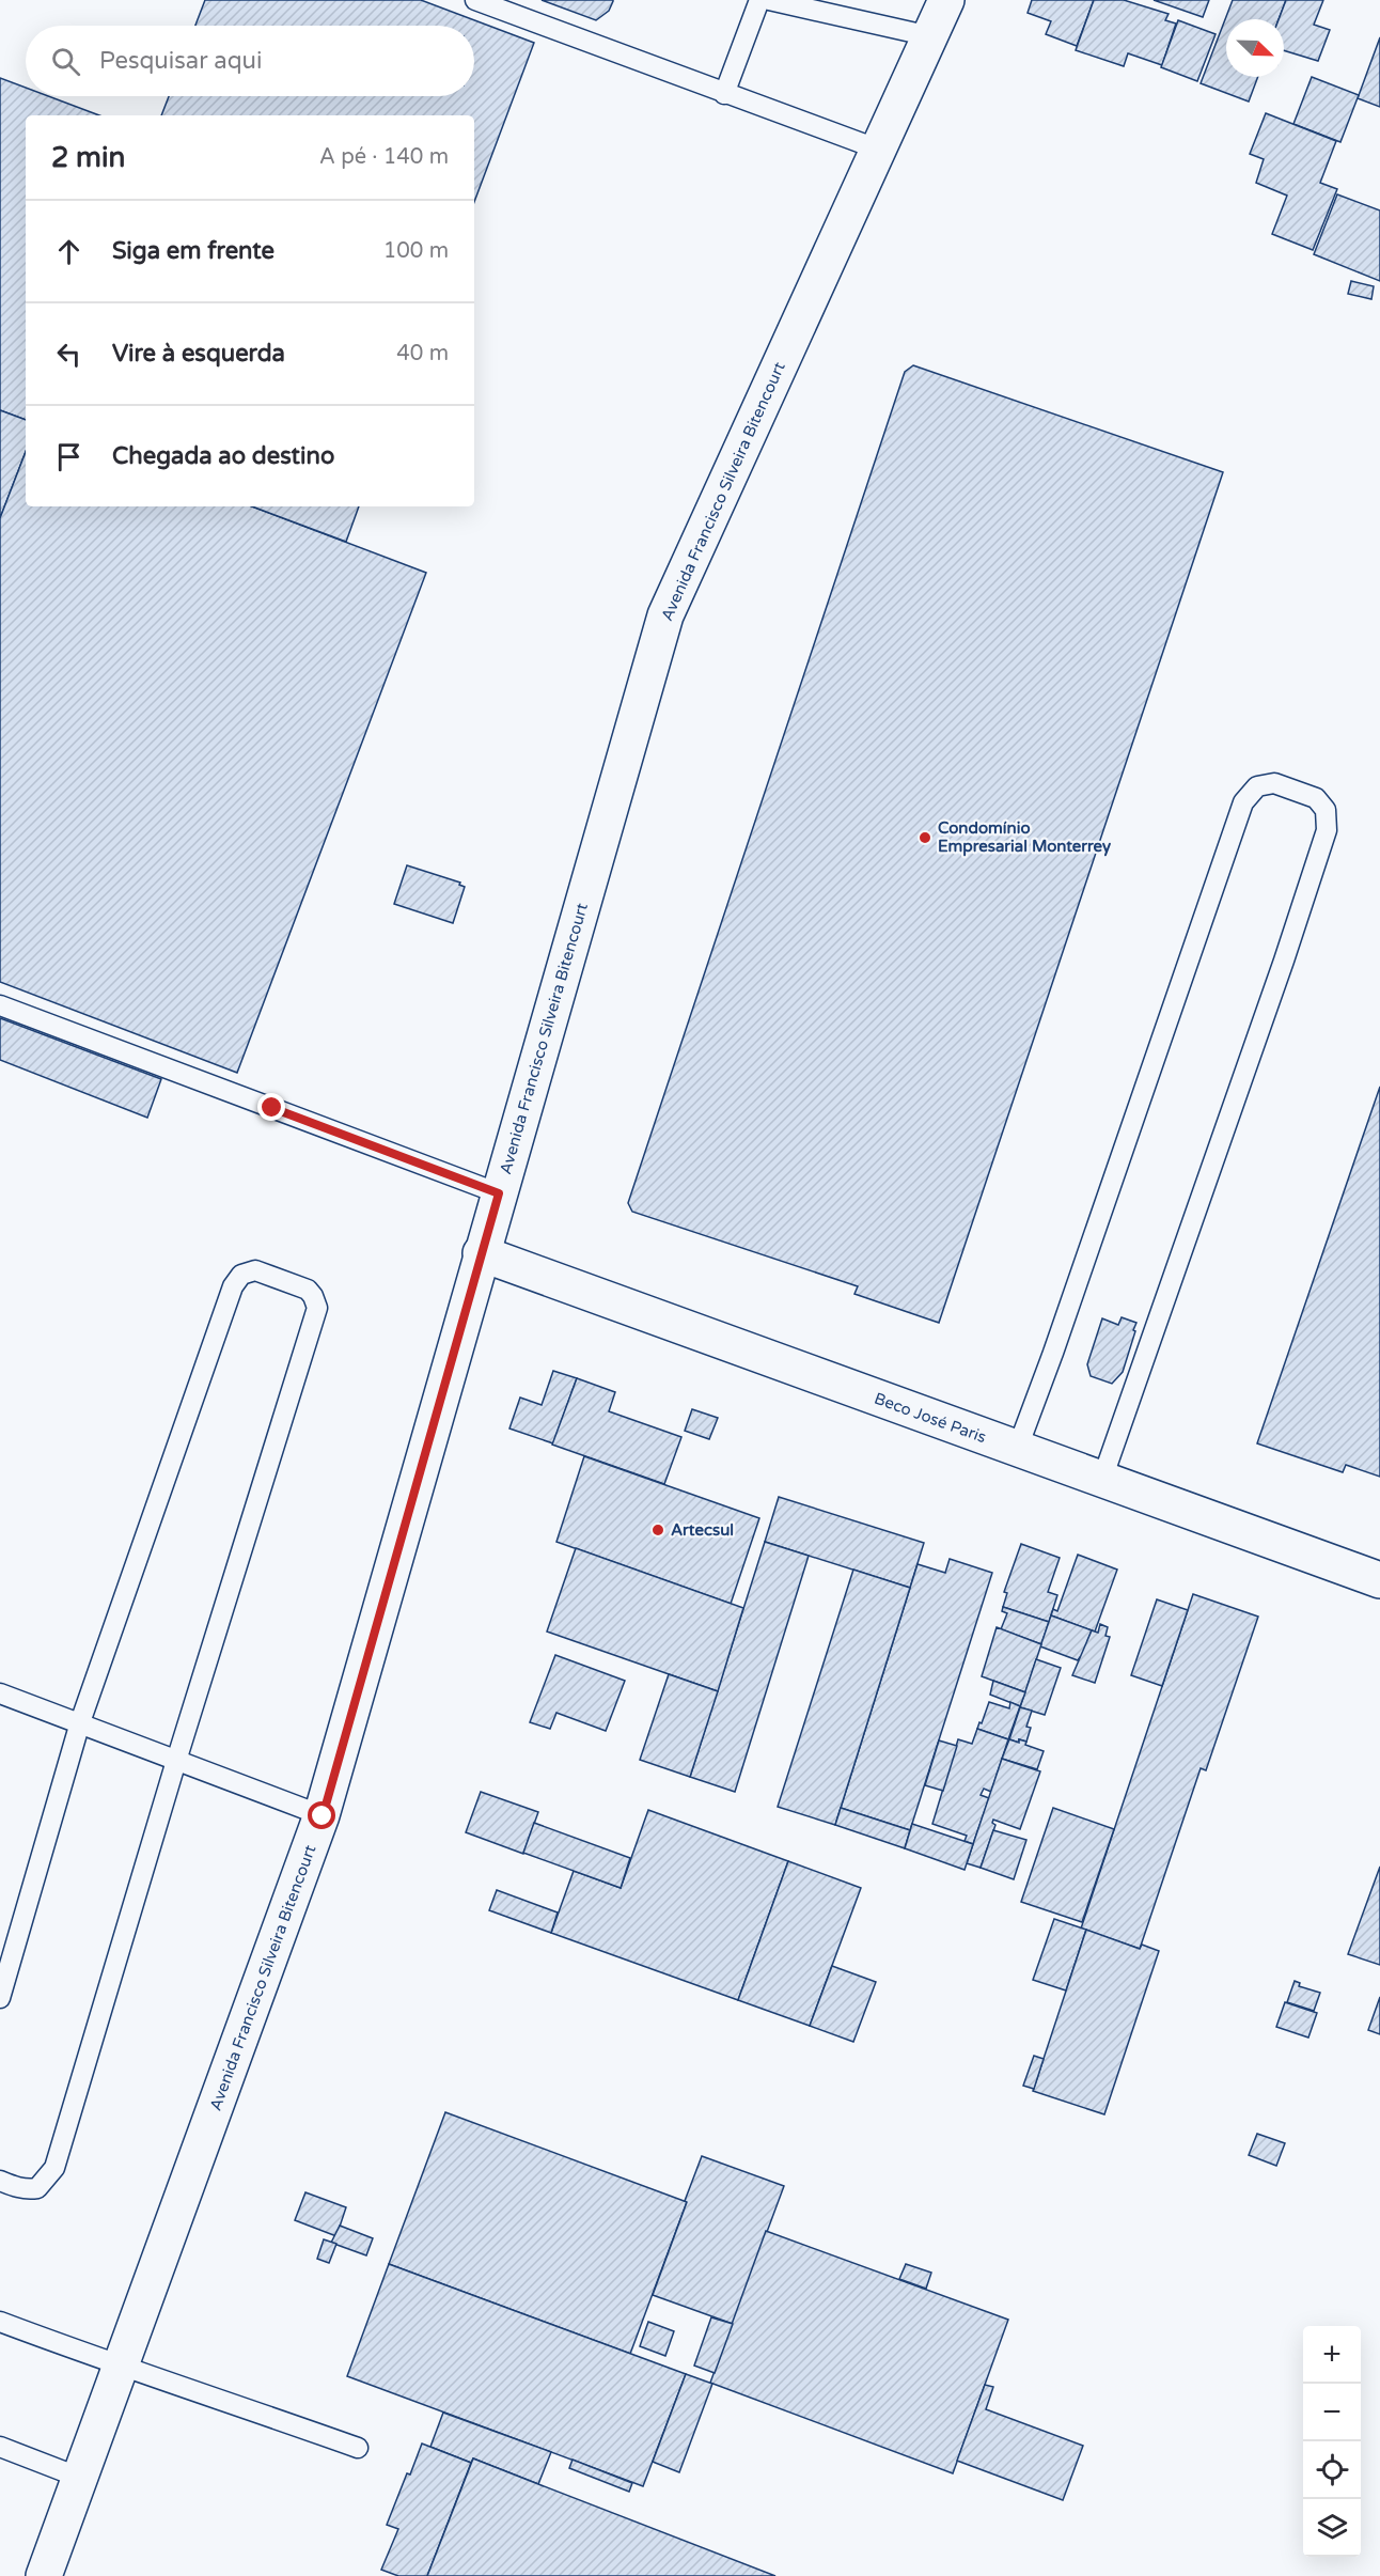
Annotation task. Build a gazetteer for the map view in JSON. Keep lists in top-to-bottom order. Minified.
{"streets":{"main road":["Avenida Francisco Silveira Bitencourt","Beco José Paris"]},"crossings":[["Avenida Francisco Silveira Bitencourt","Beco José Paris"]],"places":["Condomínio Empresarial Monterrey","Artecsul"],"north":"bottom right","page":{"search":"Pesquisar aqui","heading":["2 min","A pé · 140 m"],"list":[["Siga em frente","100 m"],["Vire à esquerda","40 m"],"Chegada ao destino"],"map_buttons":["+","−"]}}
